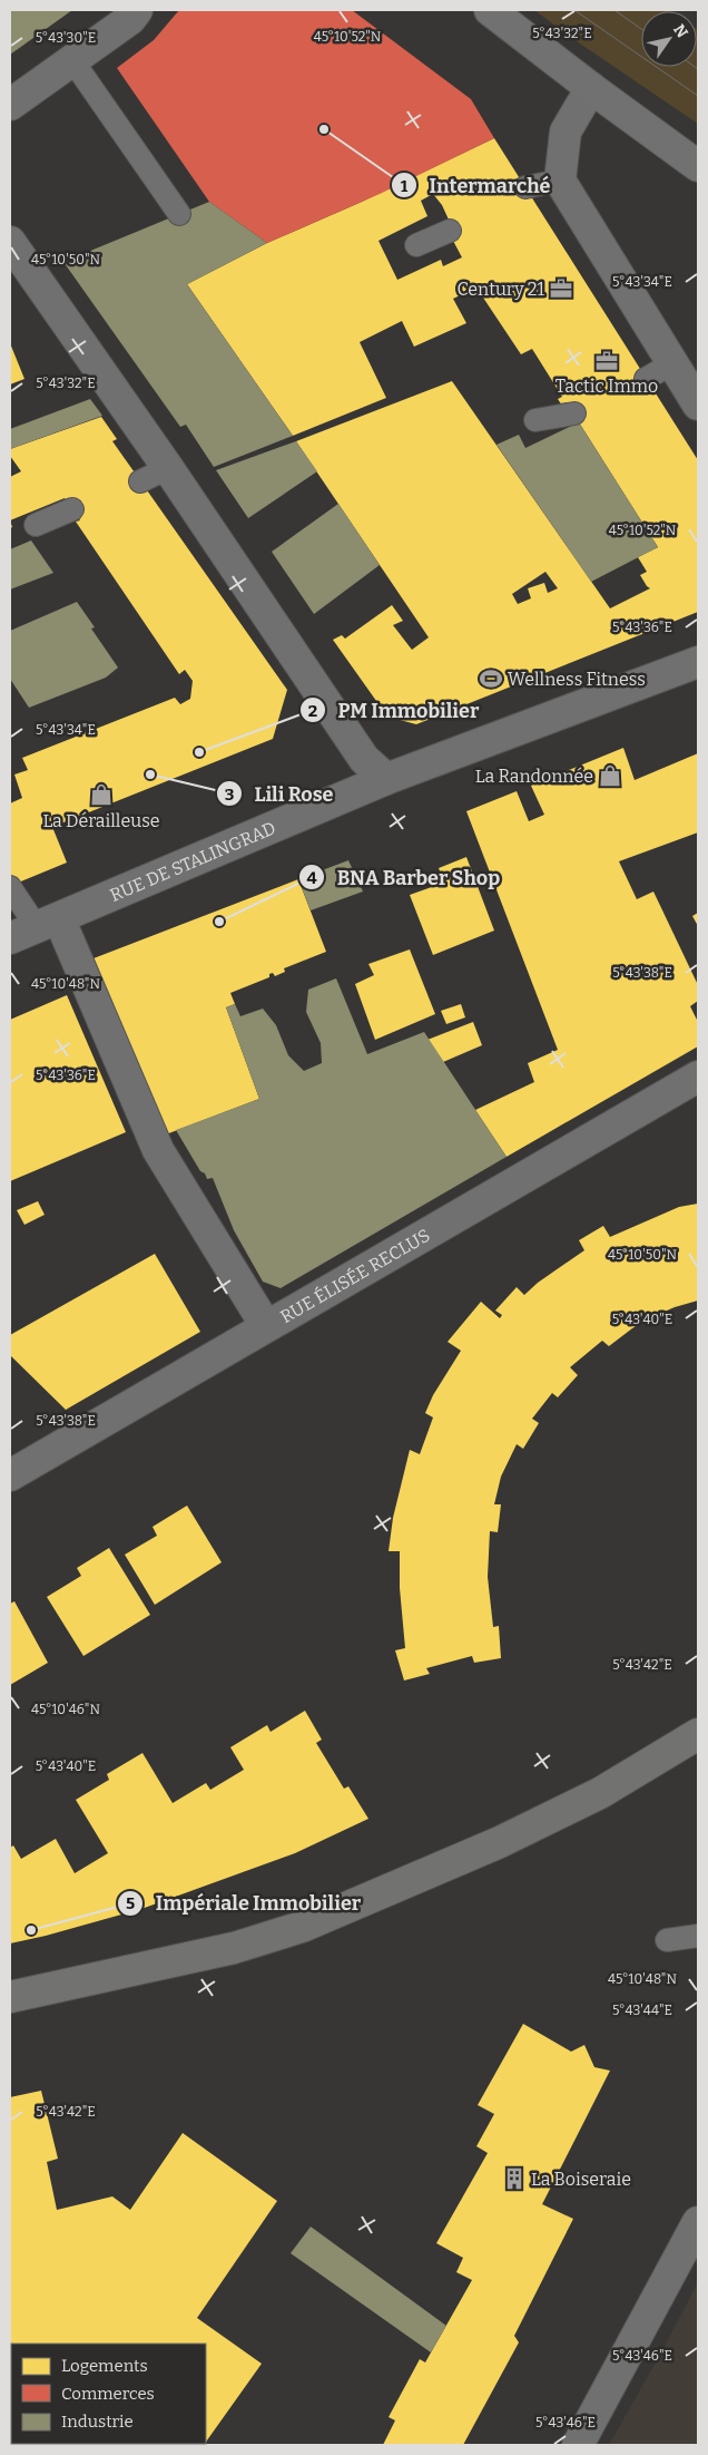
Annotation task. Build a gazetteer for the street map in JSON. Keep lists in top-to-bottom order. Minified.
{"streets":{"street":["RUE DE STALINGRAD","RUE ÉLISÉE RECLUS"]},"places":{"other":["Intermarché","PM Immobilier","Lili Rose","BNA Barber Shop","Impériale Immobilier"],"office":["Century 21","Tactic Immo"],"sports":["Wellness Fitness"],"shop":["La Randonnée","La Dérailleuse"],"building":["La Boiseraie"]},"legend":["Logements","Commerces","Industrie"],"north":"top right","coordinates":["5°43'32\"E","45°10'52\"N","5°43'30\"E","45°10'50\"N","5°43'34\"E","5°43'36\"E","5°43'38\"E","45°10'48\"N","5°43'40\"E","5°43'42\"E","45°10'46\"N","5°43'44\"E","5°43'46\"E"]}
